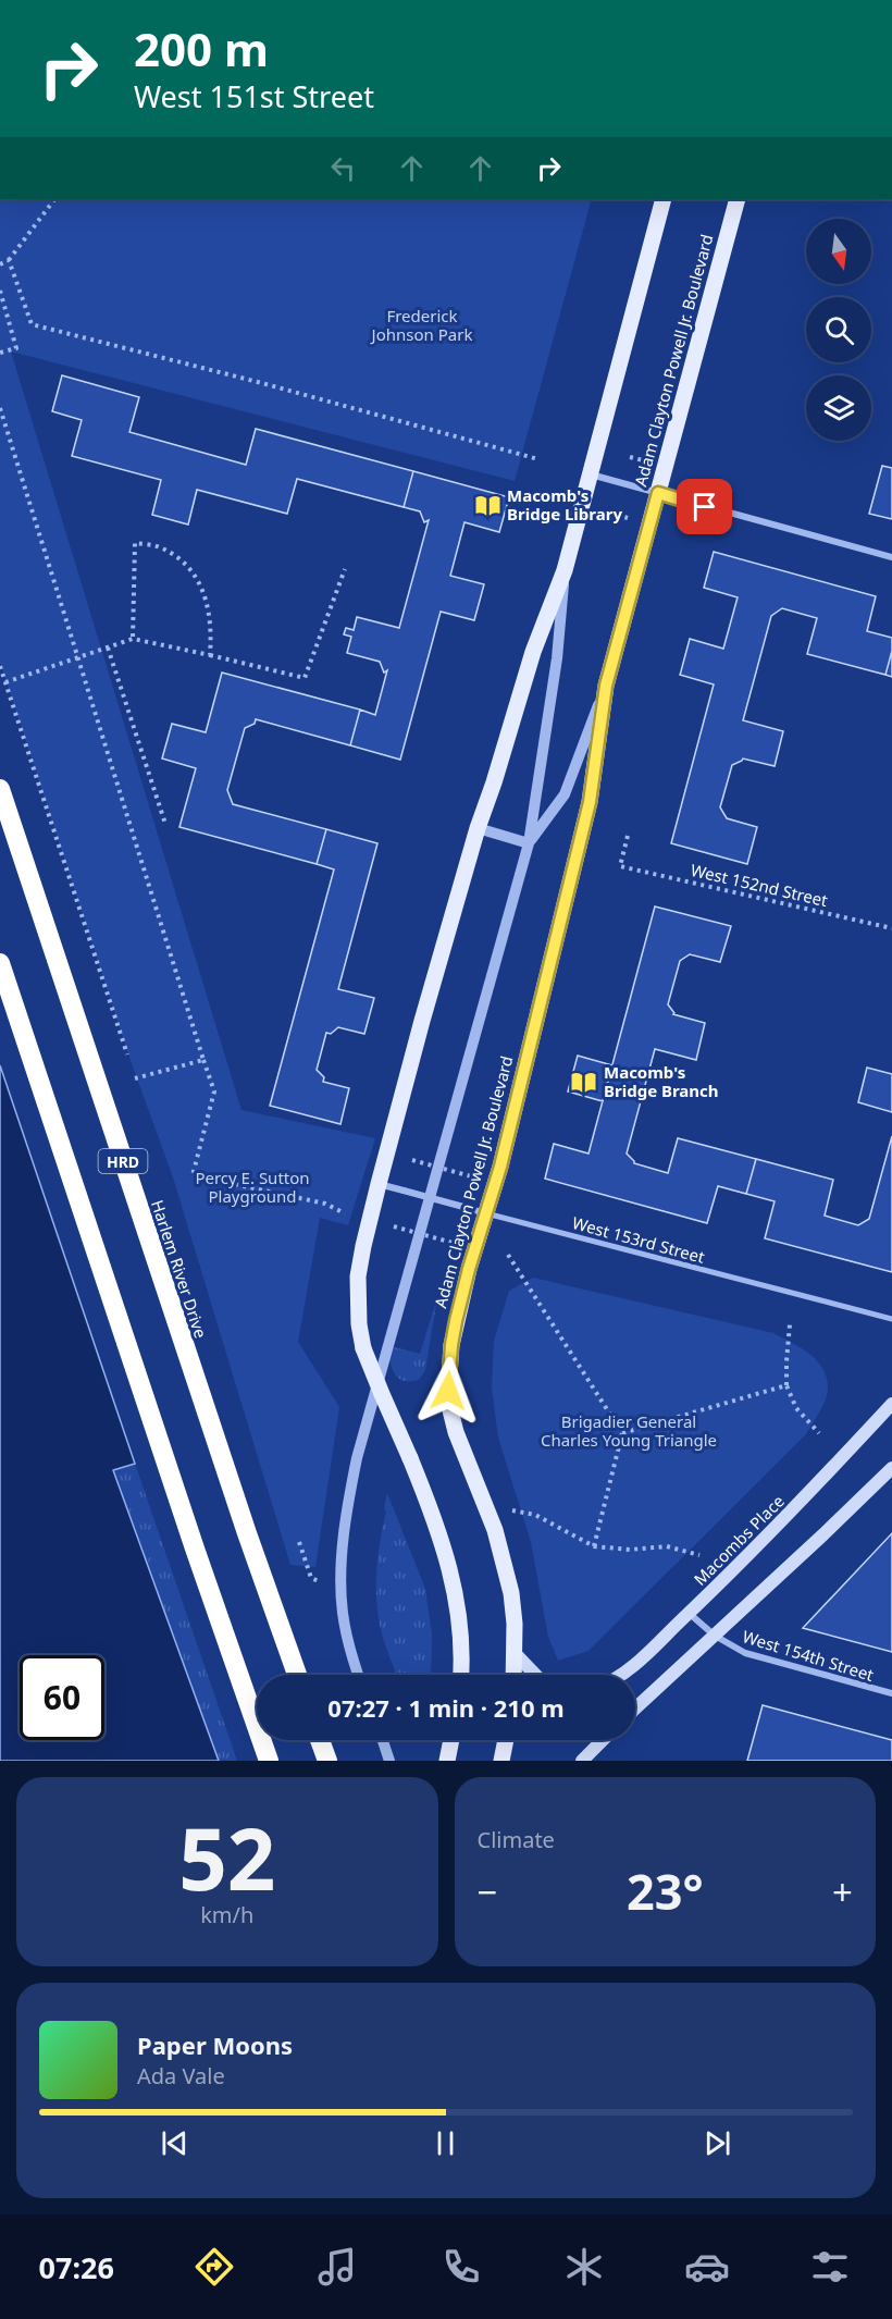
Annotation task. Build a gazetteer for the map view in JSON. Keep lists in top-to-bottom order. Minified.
{"streets":{"highway":["HRD","Harlem River Drive"],"main road":["Adam Clayton Powell Jr. Boulevard","Macombs Place"],"street":["West 153rd Street","West 154th Street"],"path":["West 152nd Street"]},"crossings":[["Adam Clayton Powell Jr. Boulevard","West 153rd Street"],["Macombs Place","West 154th Street"]],"parks":["Frederick Johnson Park","Percy E. Sutton Playground","Brigadier General Charles Young Triangle"],"places":{"library":["Macomb's Bridge Library","Macomb's Bridge Branch"]},"north":"bottom","page":{"turn":["200 m","West 151st Street"],"limit":"60","trip":"07:27 · 1 min · 210 m","tile":[["52","km/h"],"Climate"],"heat":["−","23°","+"],"song":["Paper Moons","Ada Vale"],"tabs":"07:26"}}
